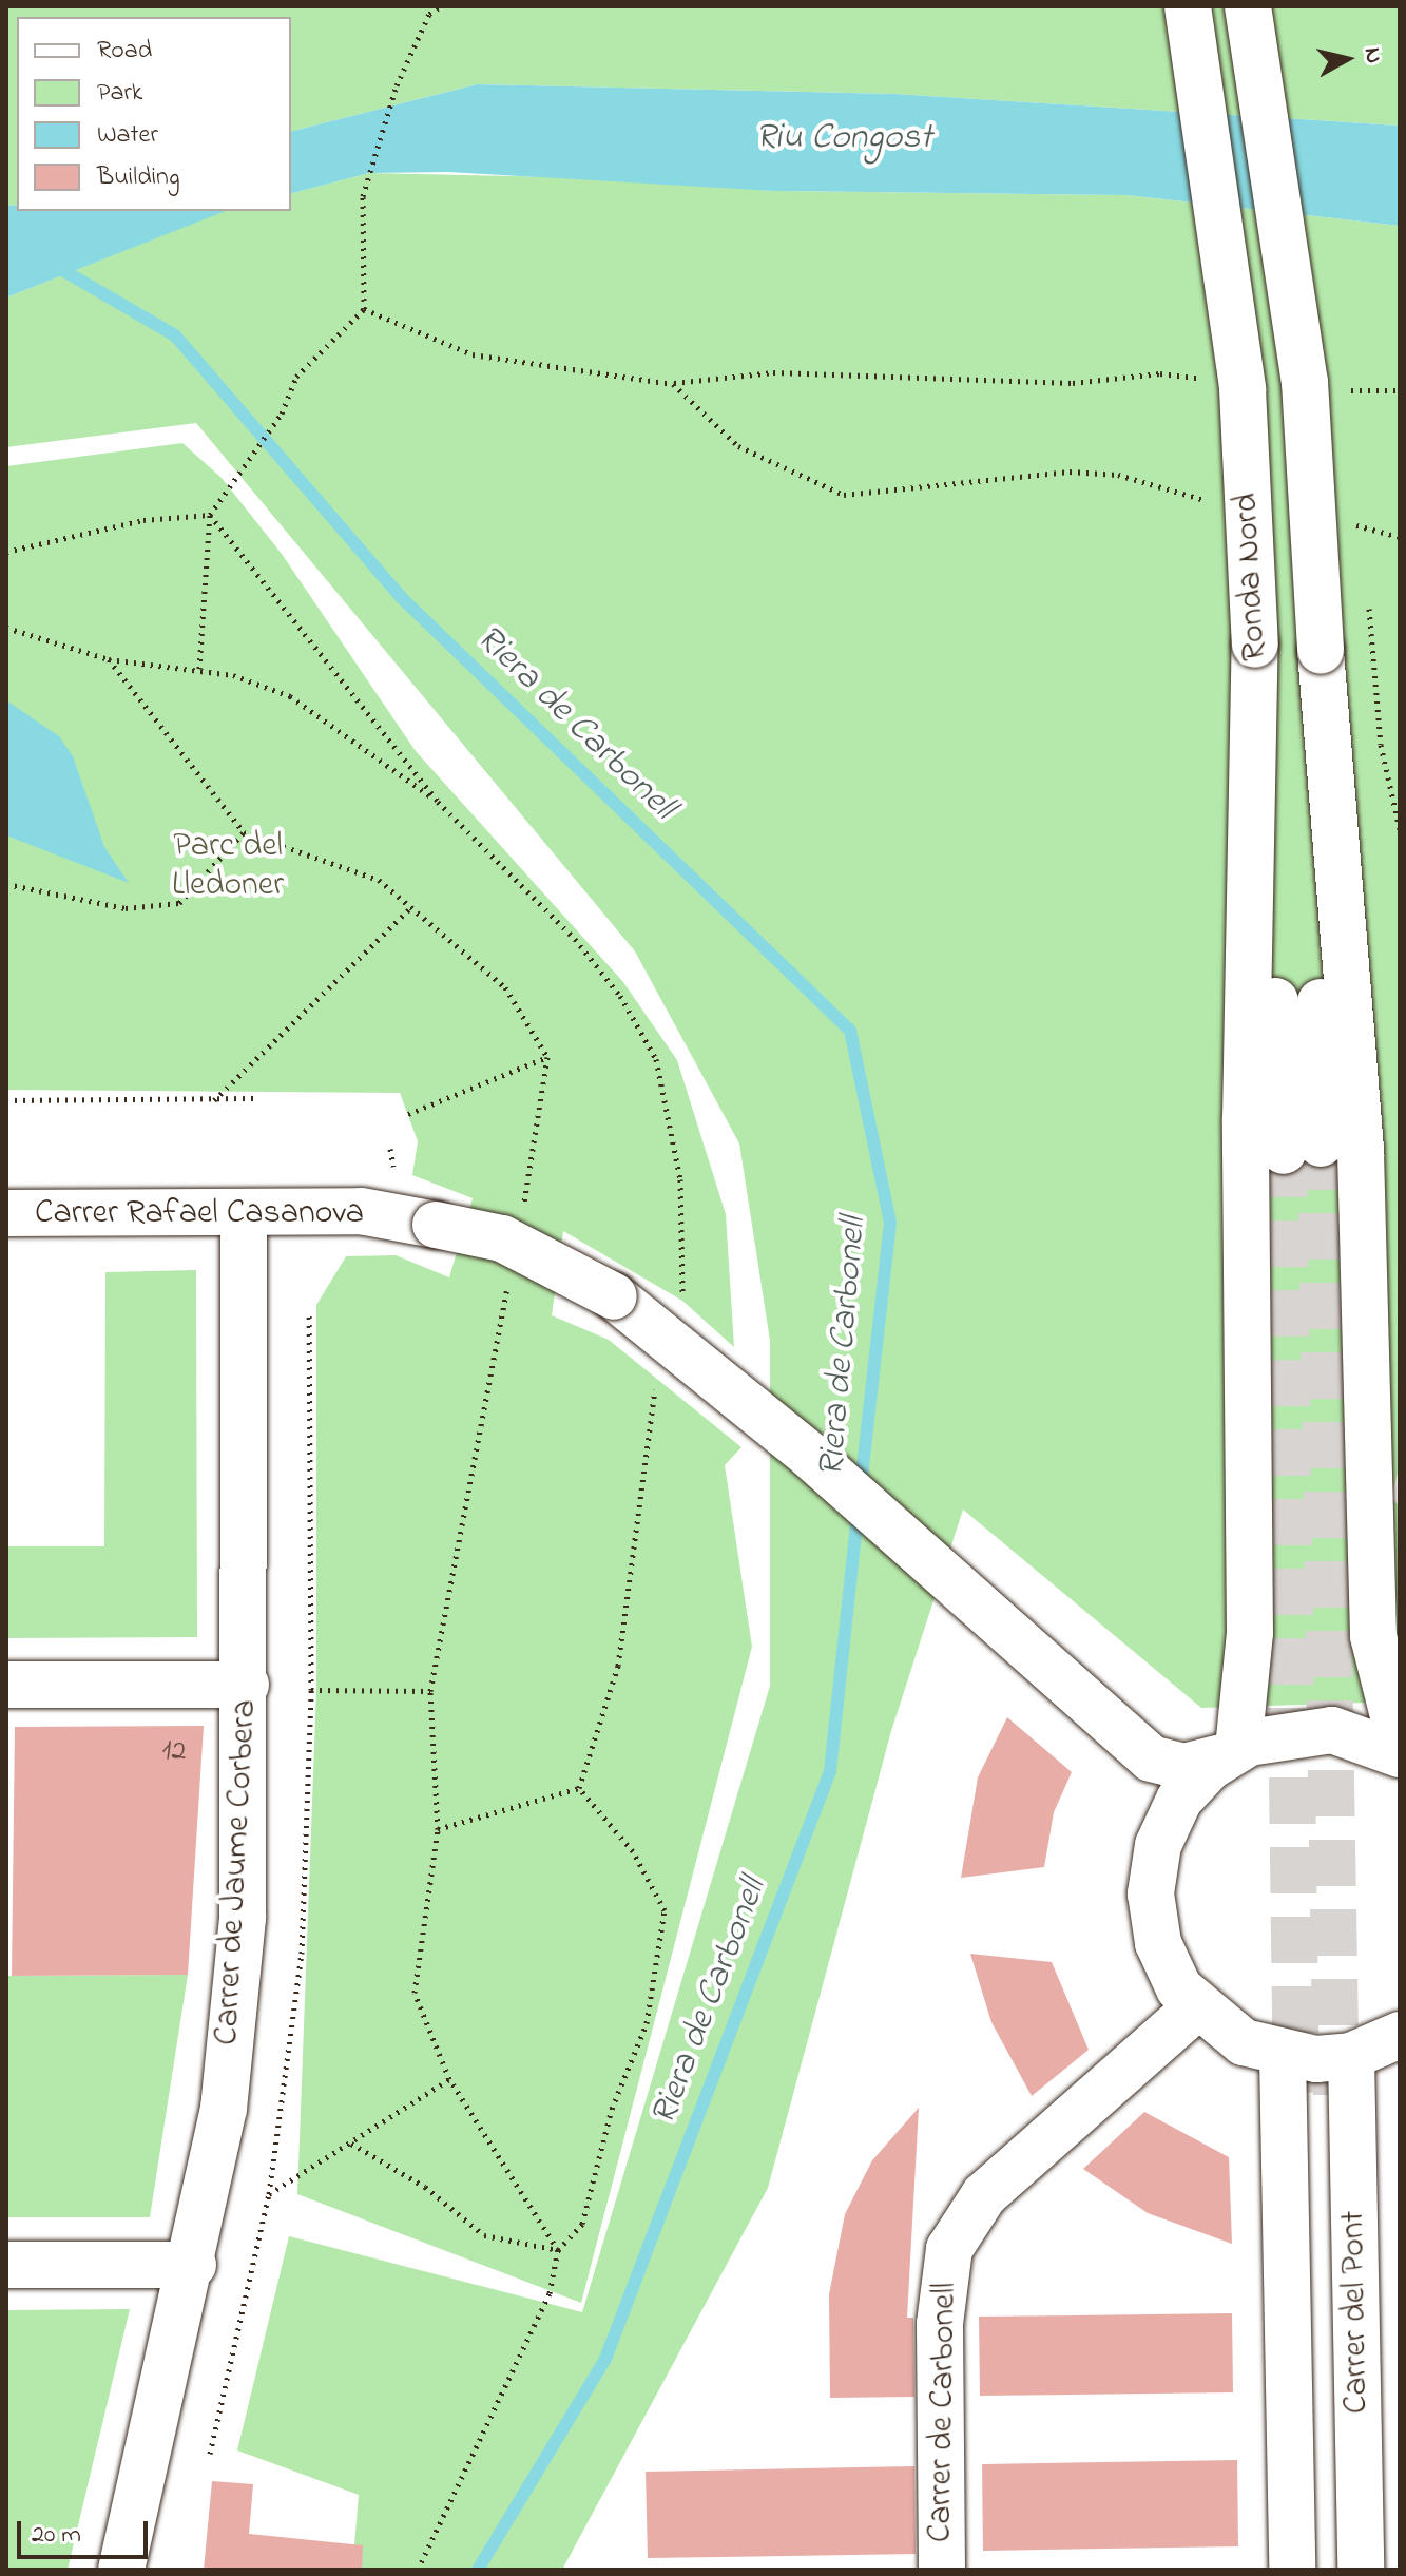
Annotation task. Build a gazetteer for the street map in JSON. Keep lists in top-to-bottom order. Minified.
{"streets":{"main road":["Ronda Nord","Carrer Rafael Casanova","Carrer de Jaume Corbera","Carrer del Pont","Carrer de Carbonell"]},"crossings":[["Carrer Rafael Casanova","Carrer de Jaume Corbera"]],"water":["Riu Congost","Riera de Carbonell"],"parks":["Parc del Lledoner"],"house_numbers":["12"],"legend":["Road","Park","Water","Building"],"scale_bar":"20 m","north":"right"}
